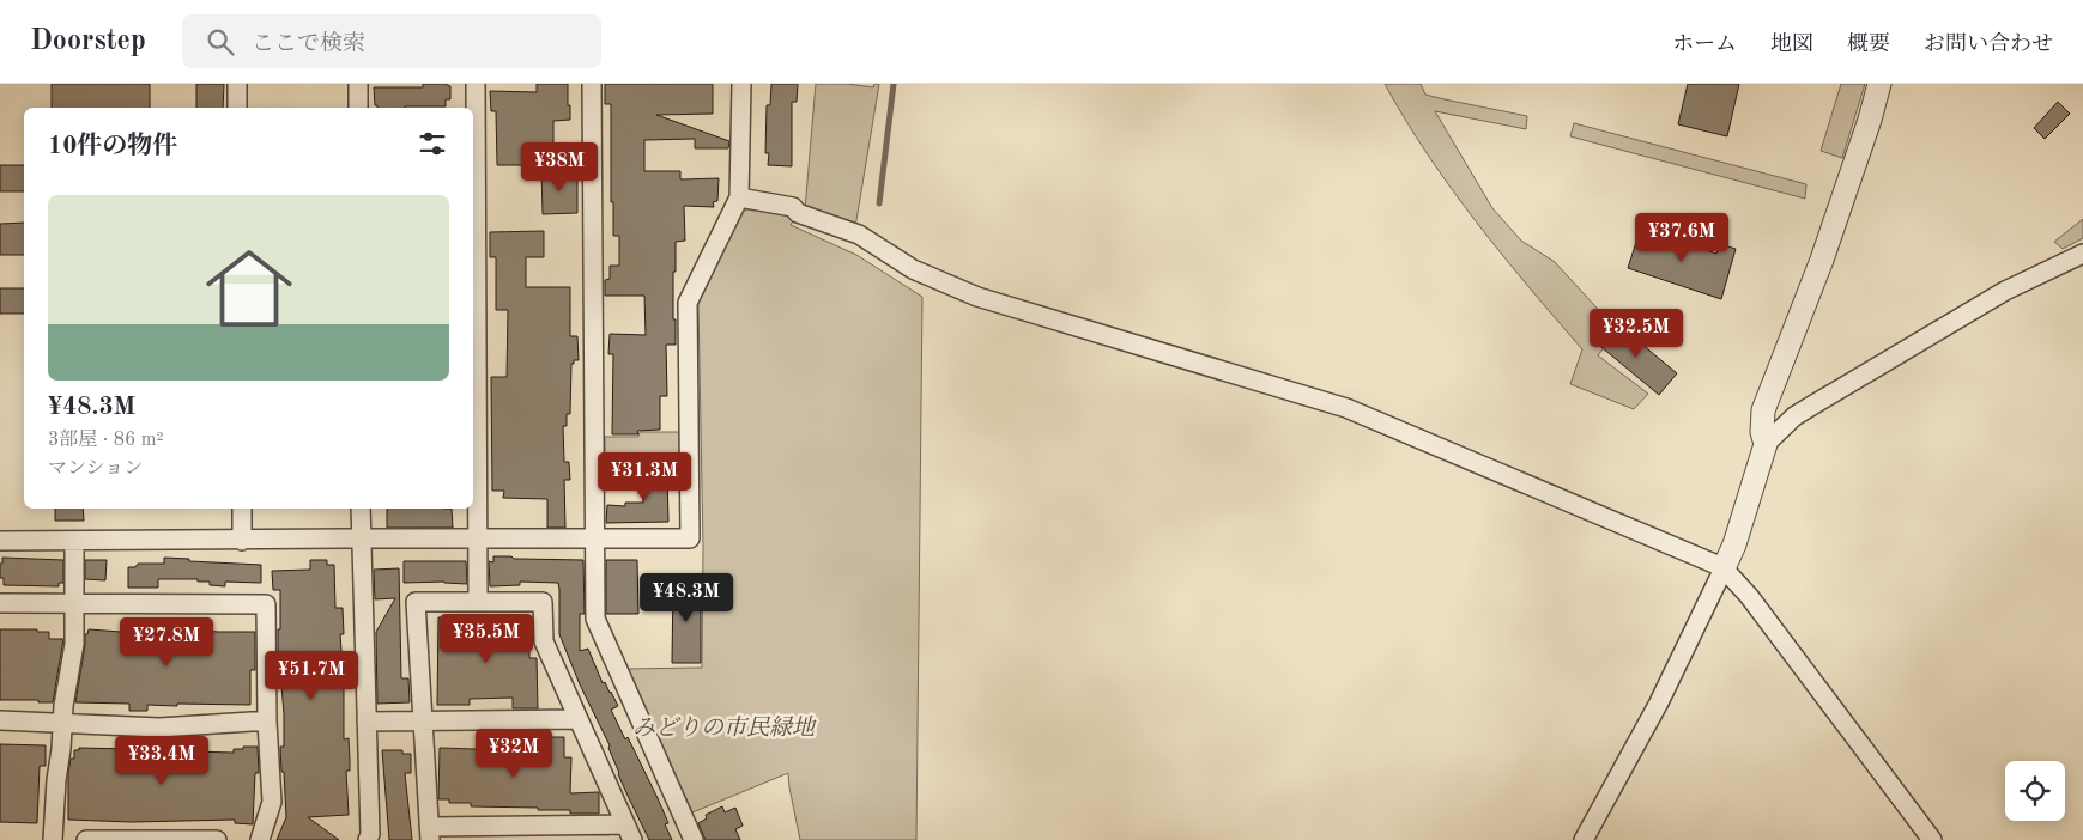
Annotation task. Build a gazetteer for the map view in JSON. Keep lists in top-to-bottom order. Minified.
{"parks":["みどりの市民緑地"],"page":{"header":"Doorstep","search":"ここで検索","nav":["ホーム","地図","概要","お問い合わせ"],"heading":"10件の物件","price":["¥38M","¥37.6M","¥32.5M","¥31.3M","¥48.3M","¥35.5M","¥27.8M","¥51.7M","¥32M","¥33.4M"],"list":[{"name":"¥48.3M","note":"3部屋 · 86 m² · マンション"}]}}
